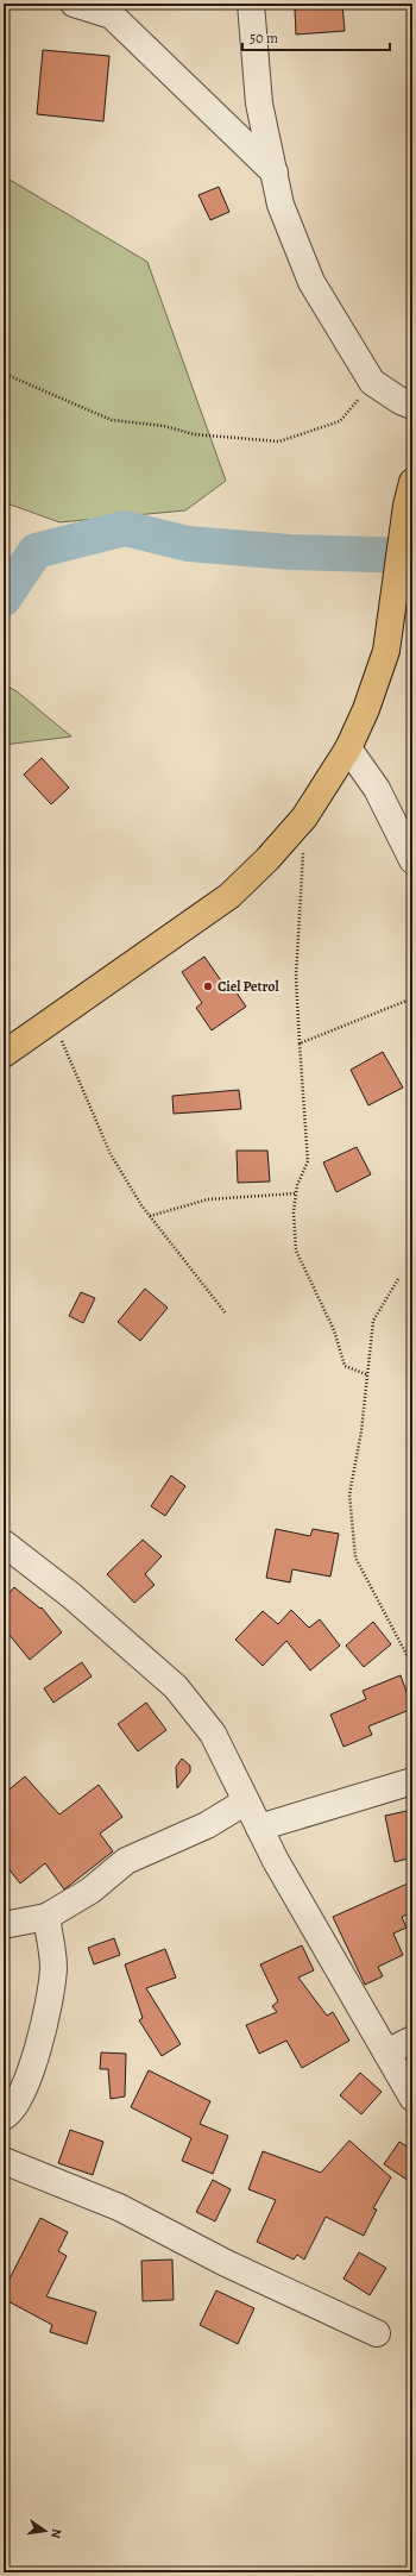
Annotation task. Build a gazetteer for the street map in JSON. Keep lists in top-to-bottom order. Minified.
{"places":["Ciel Petrol"],"scale_bar":"50 m","north":"right"}
